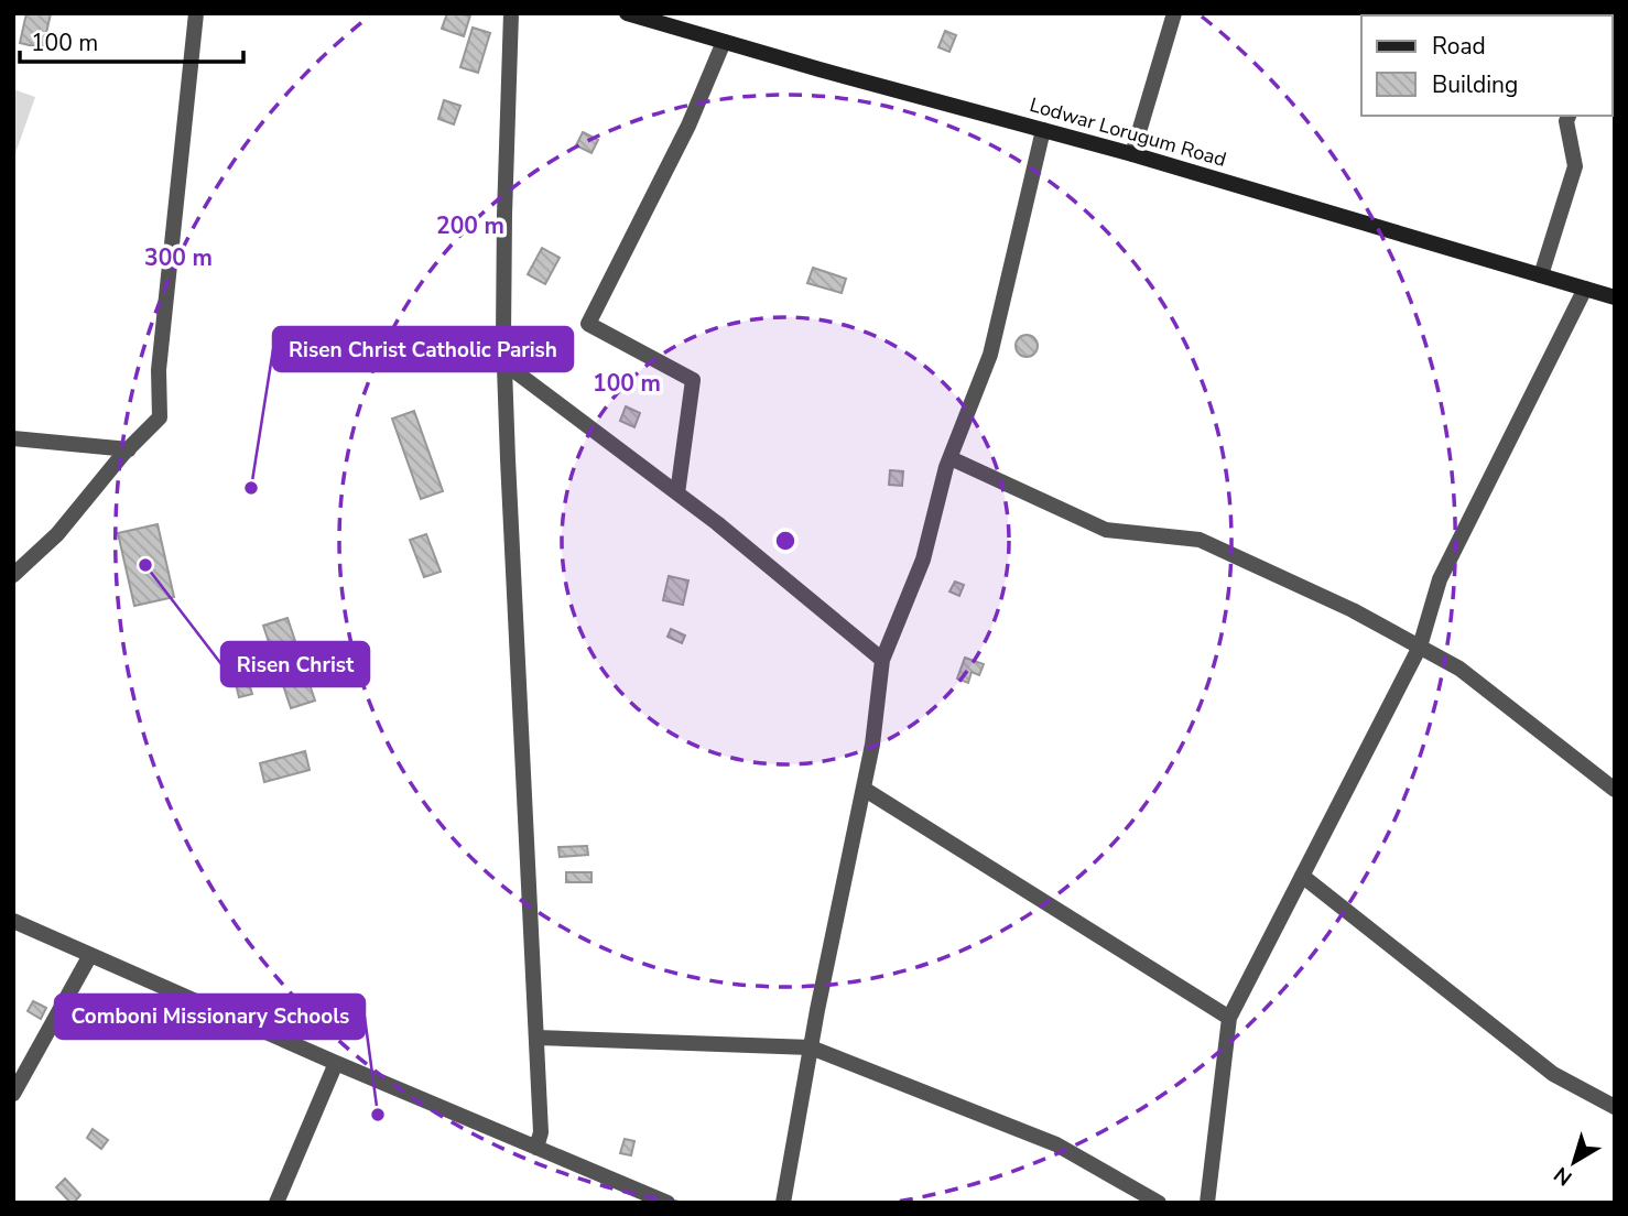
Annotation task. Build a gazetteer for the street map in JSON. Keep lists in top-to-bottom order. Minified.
{"streets":{"main road":["Lodwar Lorugum Road"]},"places":["Risen Christ Catholic Parish","Risen Christ","Comboni Missionary Schools"],"legend":["Road","Building"],"scale_bar":"100 m","north":"bottom left","rings":["200 m","300 m","100 m"]}
